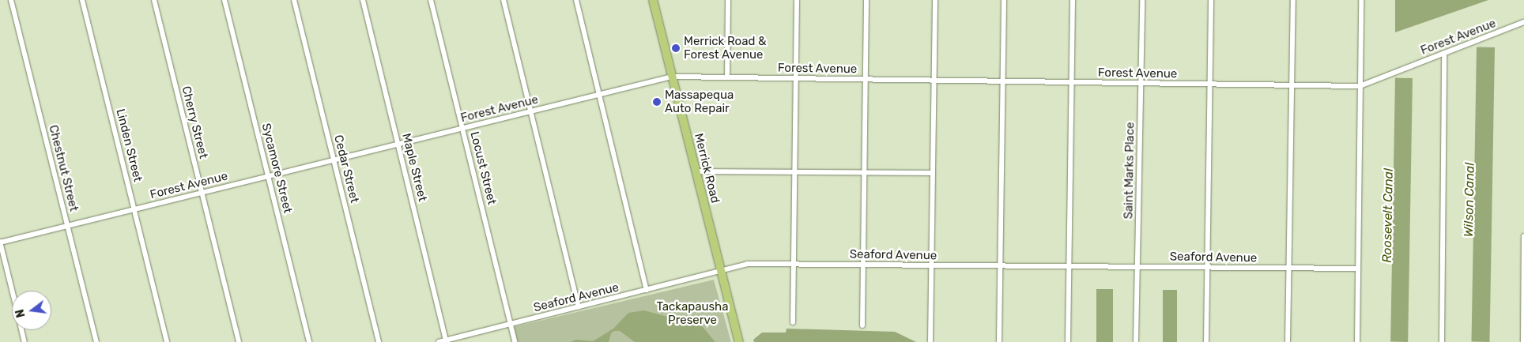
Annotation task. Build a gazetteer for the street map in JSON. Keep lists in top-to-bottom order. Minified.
{"streets":{"main road":["Merrick Road"],"street":["Forest Avenue","Cherry Street","Linden Street","Maple Street","Chestnut Street","Sycamore Street","Locust Street","Cedar Street","Saint Marks Place","Seaford Avenue"]},"crossings":[["Forest Avenue","Cherry Street"],["Forest Avenue","Linden Street"],["Forest Avenue","Maple Street"],["Forest Avenue","Chestnut Street"],["Forest Avenue","Sycamore Street"],["Forest Avenue","Locust Street"],["Forest Avenue","Merrick Road"],["Forest Avenue","Cedar Street"],["Forest Avenue","Saint Marks Place"],["Maple Street","Seaford Avenue"],["Locust Street","Seaford Avenue"],["Merrick Road","Seaford Avenue"],["Saint Marks Place","Seaford Avenue"]],"water":["Wilson Canal","Roosevelt Canal"],"parks":["Tackapausha Preserve"],"places":["Merrick Road & Forest Avenue","Massapequa Auto Repair"],"north":"left"}
